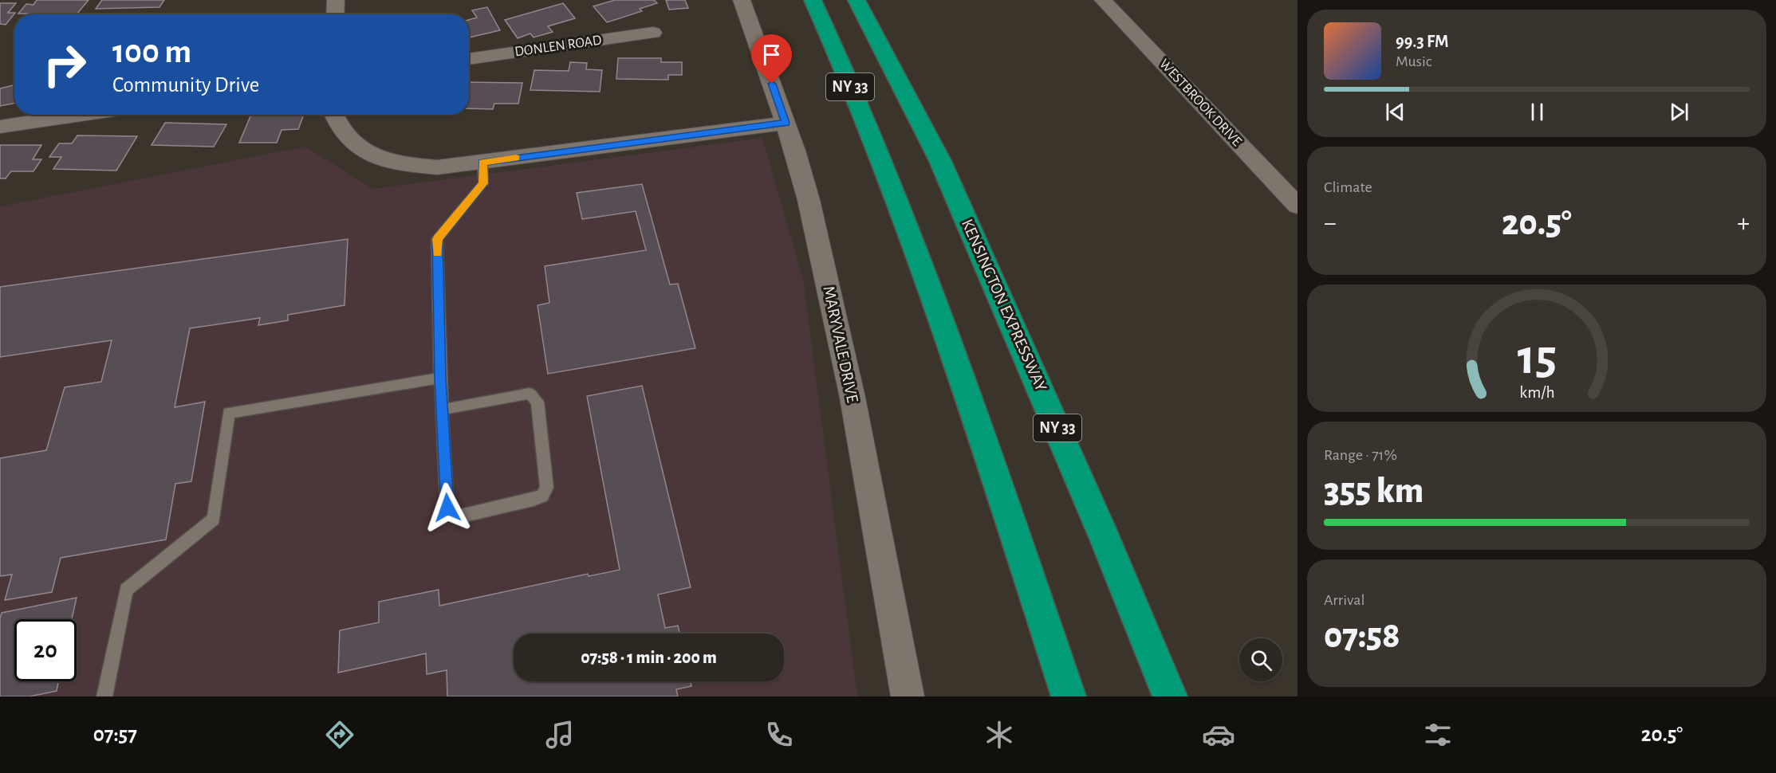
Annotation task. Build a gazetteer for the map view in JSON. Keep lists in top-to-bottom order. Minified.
{"streets":{"highway":["NY 33","KENSINGTON EXPRESSWAY"],"street":["DONLEN ROAD","WESTBROOK DRIVE","MARYVALE DRIVE"]},"page":{"turn":["100 m","Community Drive"],"song":["99.3 FM","Music"],"tile":["Climate",["Range · 71%","355 km"],["Arrival","07:58"]],"heat":["−","20.5°","+"],"limit":"20","trip":"07:58 · 1 min · 200 m","tabs":["07:57","20.5°"],"gauge":["15","km/h"]}}
